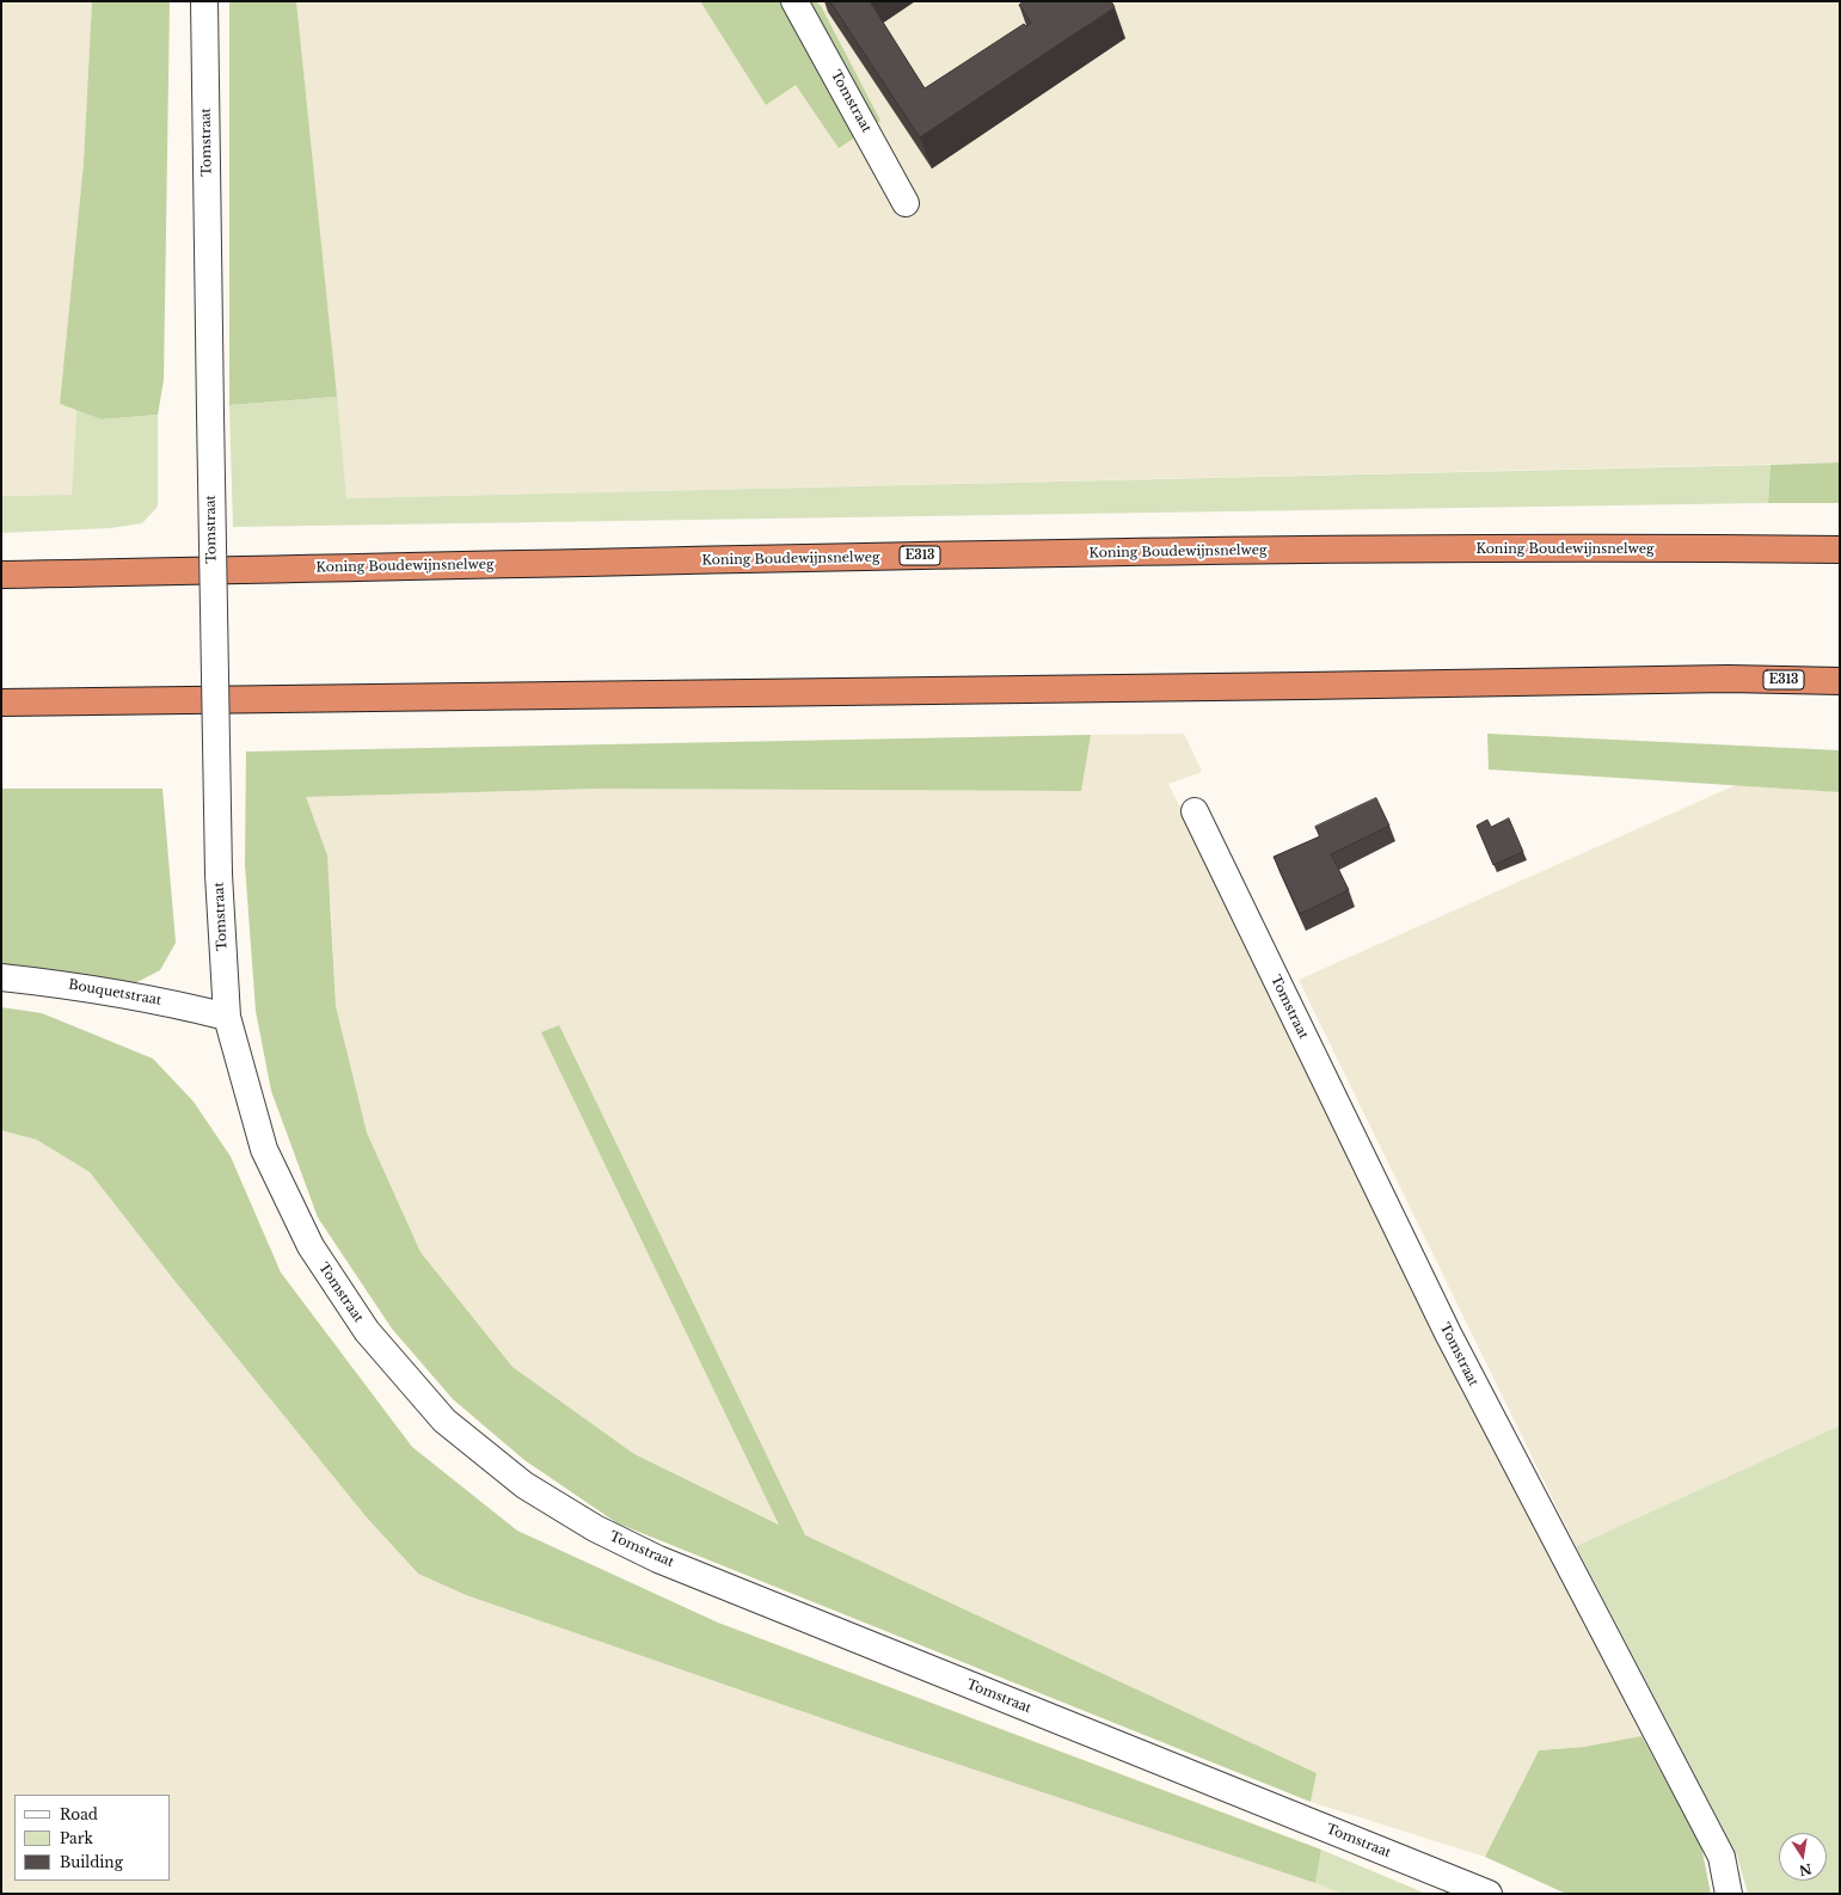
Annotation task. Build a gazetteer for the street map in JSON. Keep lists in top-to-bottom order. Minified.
{"streets":{"highway":["Koning Boudewijnsnelweg","E313"],"street":["Tomstraat","Bouquetstraat"]},"crossings":[["Tomstraat","Bouquetstraat"]],"legend":["Road","Park","Building"],"north":"bottom"}
